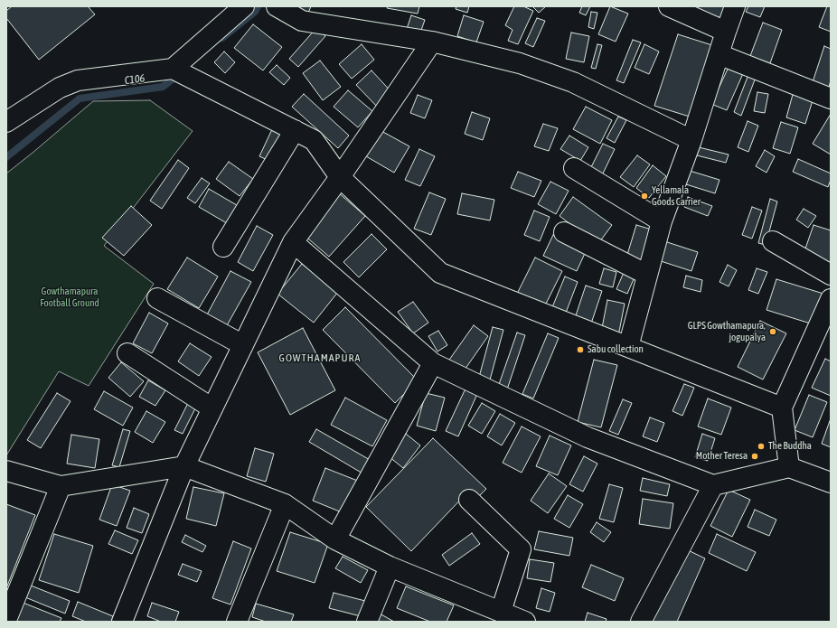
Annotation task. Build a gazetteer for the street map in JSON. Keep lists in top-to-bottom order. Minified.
{"districts":["GOWTHAMAPURA"],"water":["C106"],"parks":["Gowthamapura Football Ground"],"places":["Yellamala Goods Carrier","GLPS Gowthamapura, jogupalya","Sabu collection","The Buddha","Mother Teresa"]}
